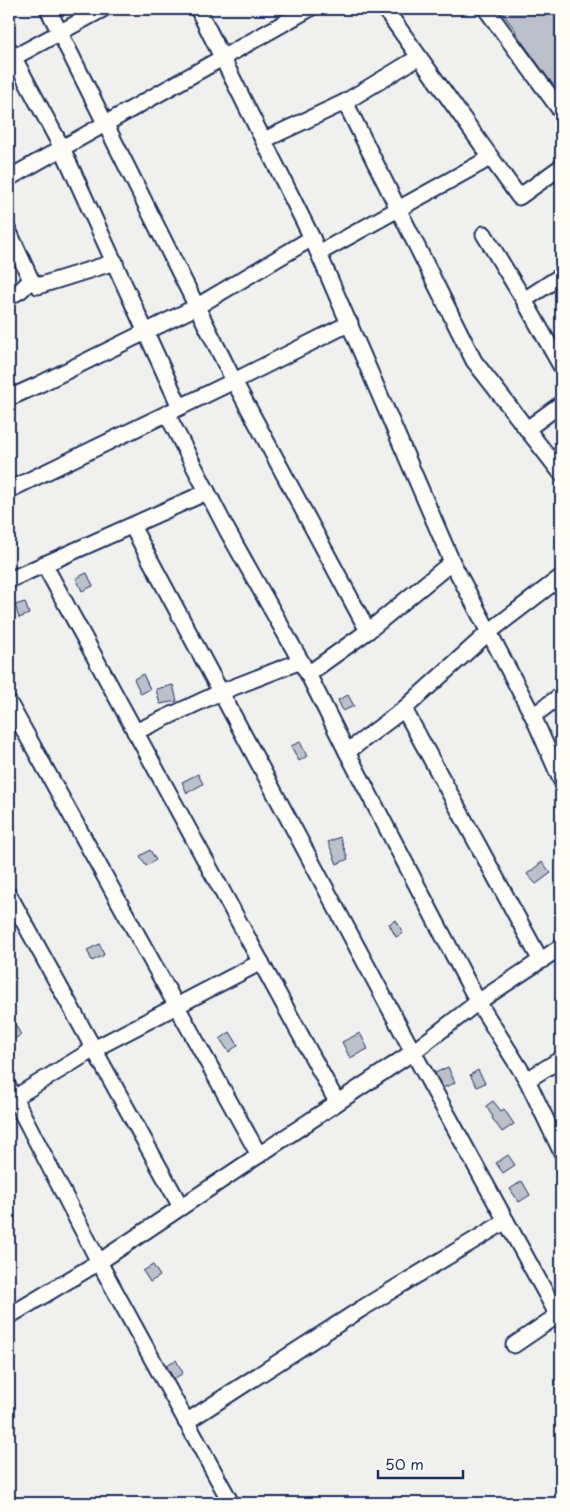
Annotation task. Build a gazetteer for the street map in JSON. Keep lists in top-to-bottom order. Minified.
{"scale_bar":"50 m"}
